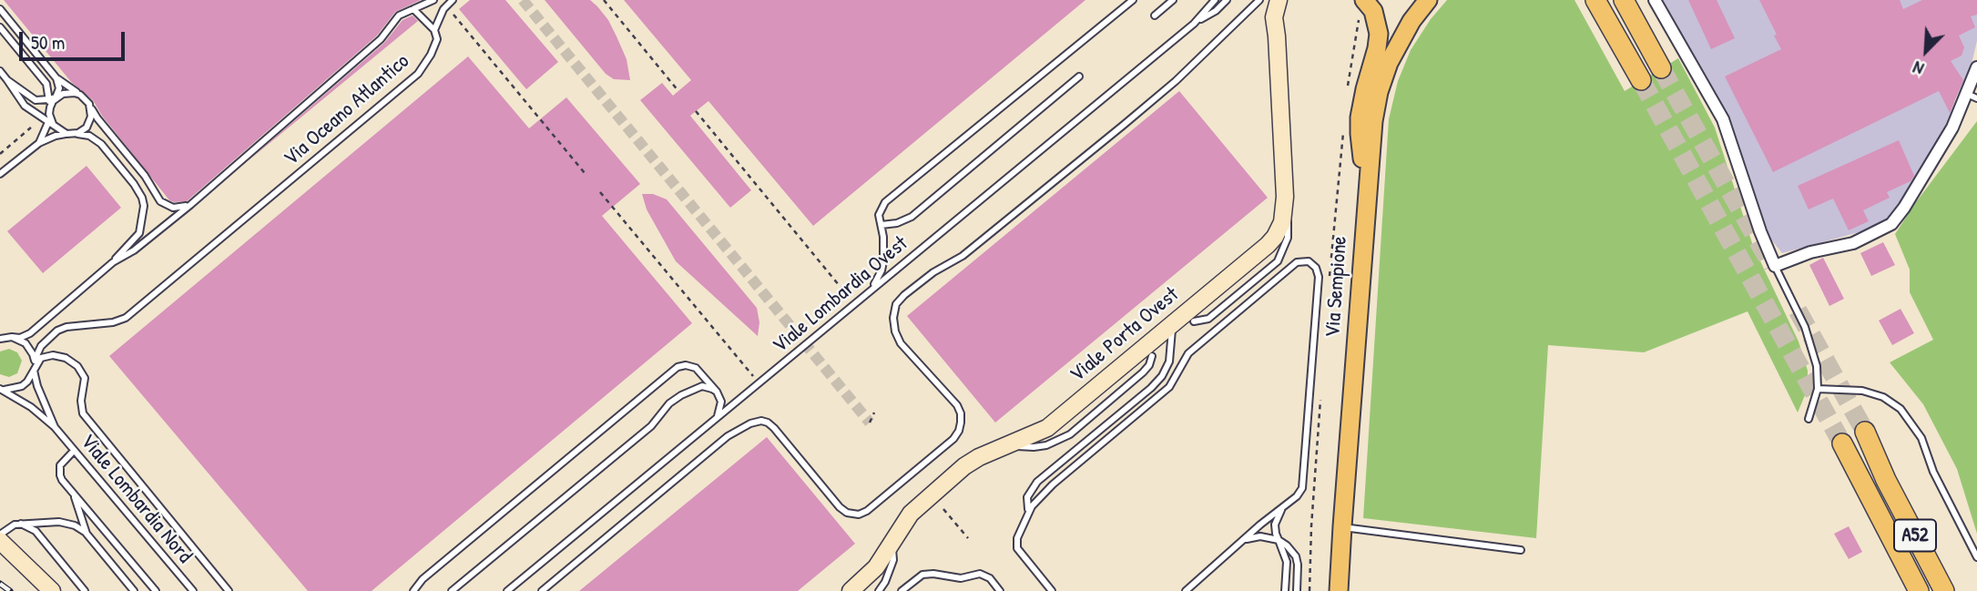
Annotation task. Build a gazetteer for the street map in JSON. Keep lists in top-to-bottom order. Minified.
{"streets":{"highway":["A52"],"main road":["Via Sempione"],"street":["Viale Porta Ovest"],"lane":["Via Oceano Atlantico","Viale Lombardia Ovest","Viale Lombardia Nord"]},"scale_bar":"50 m","north":"bottom left"}
